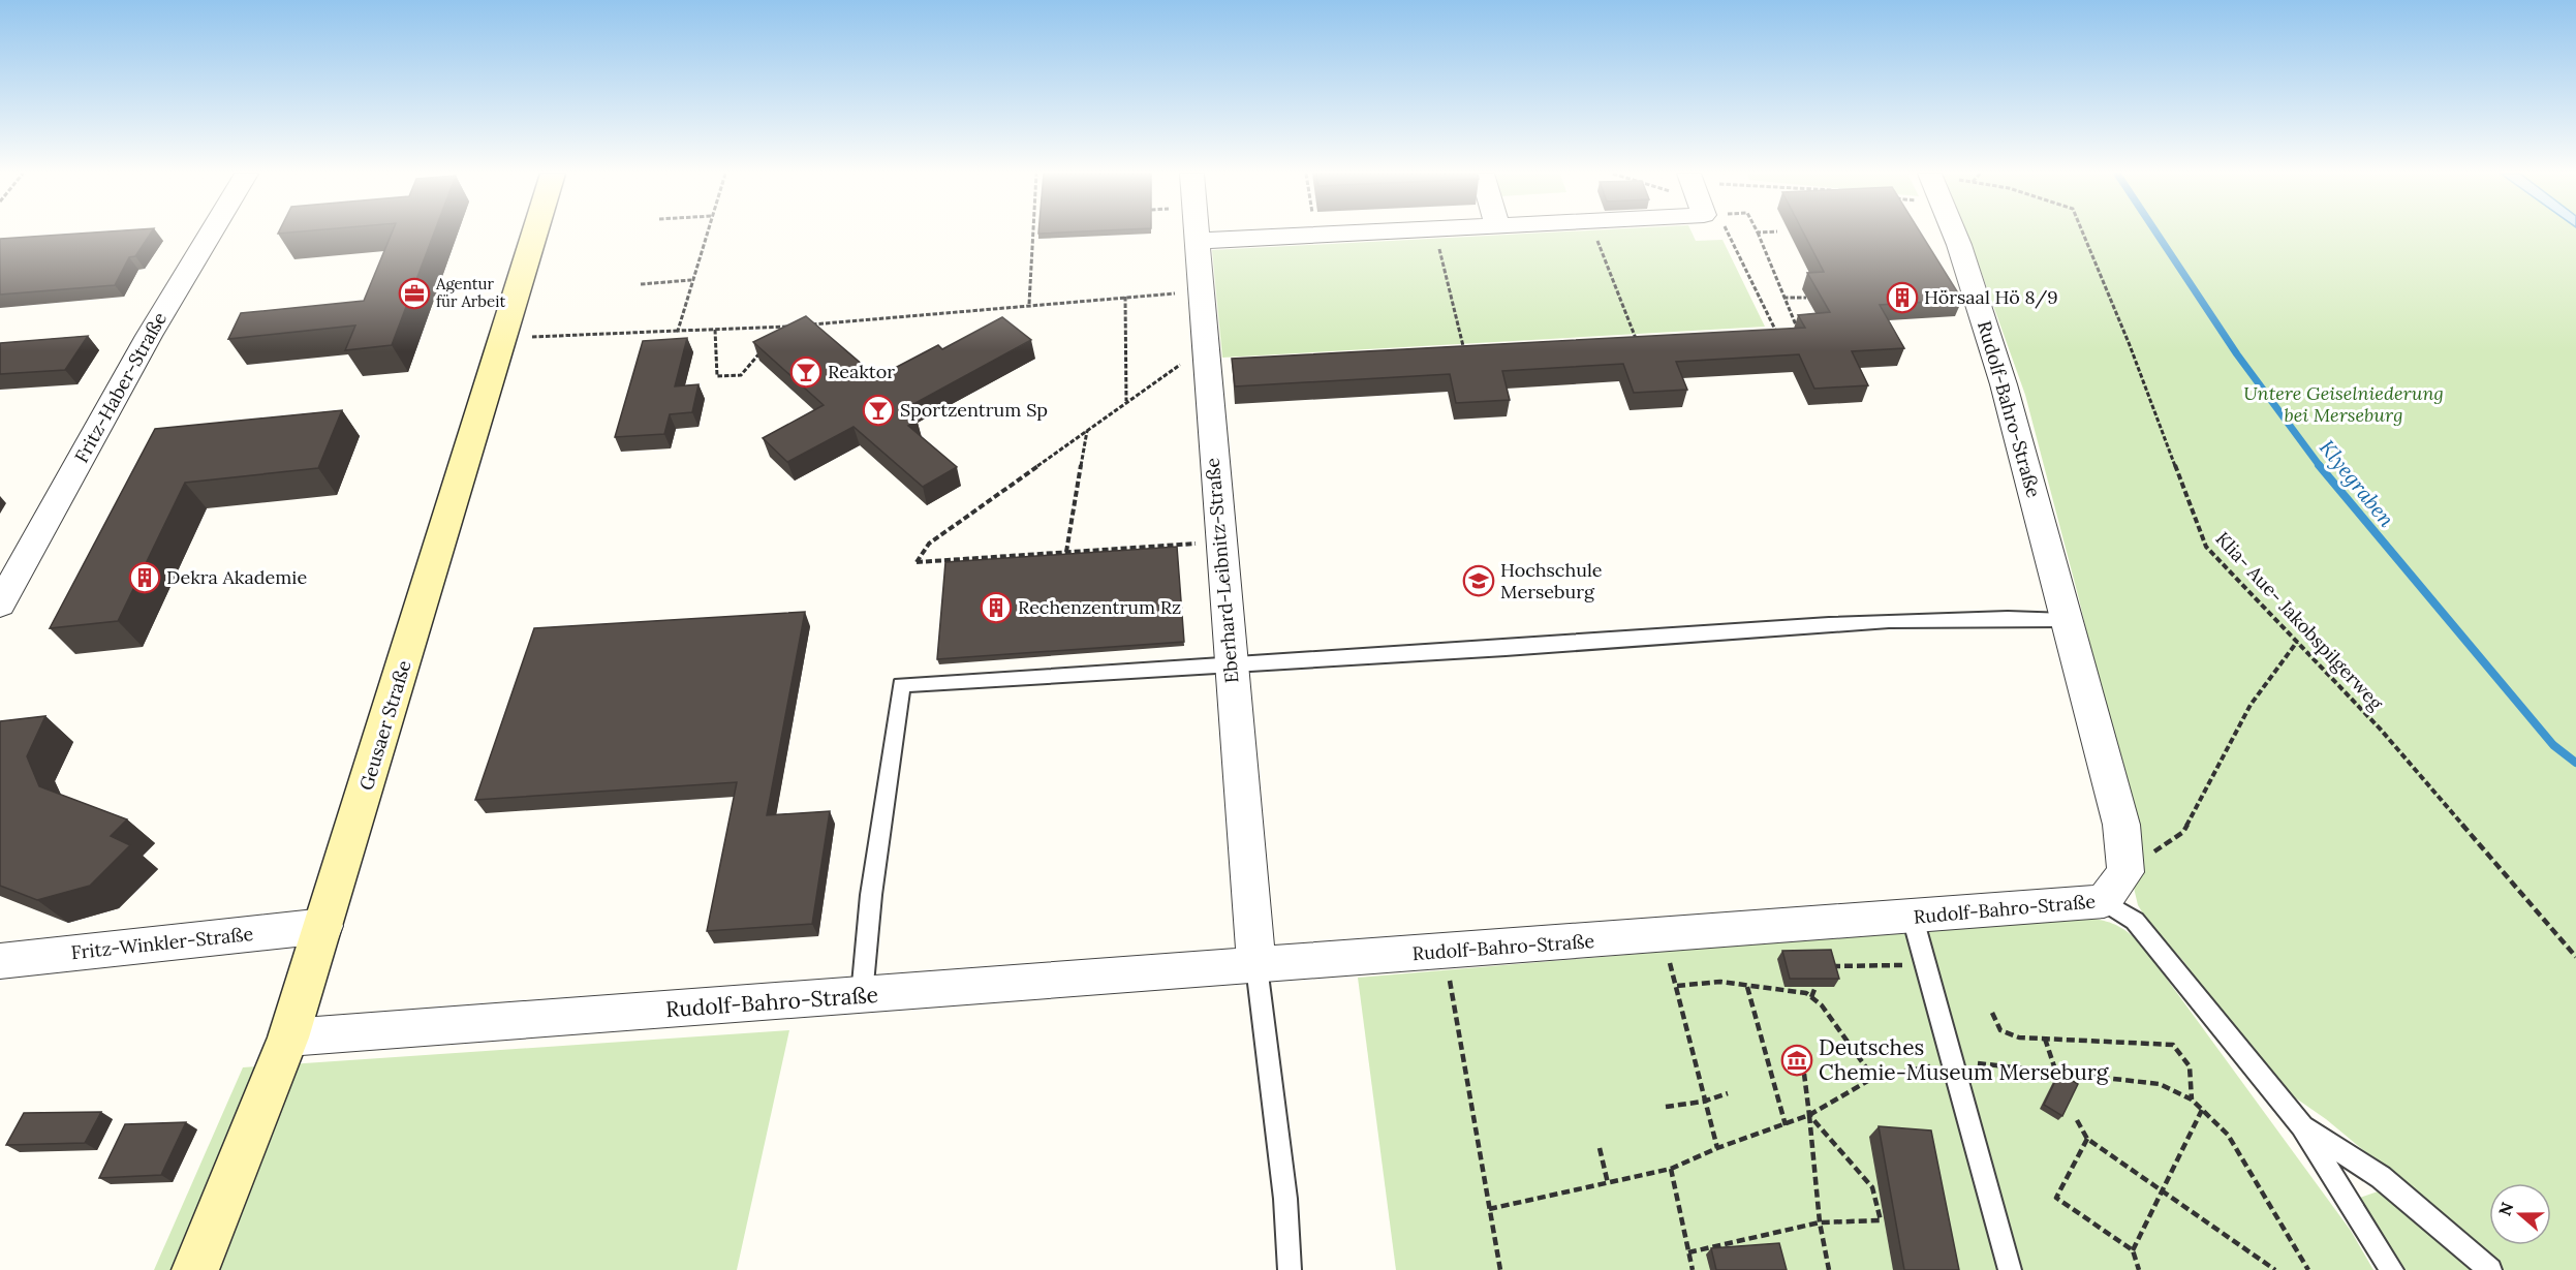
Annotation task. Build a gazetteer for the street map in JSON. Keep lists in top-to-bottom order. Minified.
{"streets":{"street":["Fritz-Haber-Straße","Rudolf-Bahro-Straße","Eberhard-Leibnitz-Straße","Geusaer Straße","Fritz-Winkler-Straße"],"path":["Klia- Aue- Jakobspilgerweg"]},"crossings":[["Rudolf-Bahro-Straße","Eberhard-Leibnitz-Straße"],["Rudolf-Bahro-Straße","Geusaer Straße"],["Geusaer Straße","Fritz-Winkler-Straße"]],"water":["Klyegraben"],"parks":["Untere Geiselniederung bei Merseburg"],"places":{"office":["Agentur für Arbeit"],"building":["Hörsaal Hö 8/9","Dekra Akademie","Rechenzentrum Rz"],"bar":["Reaktor","Sportzentrum Sp"],"school or university":["Hochschule Merseburg"],"museum":["Deutsches Chemie-Museum Merseburg"]},"north":"left"}
